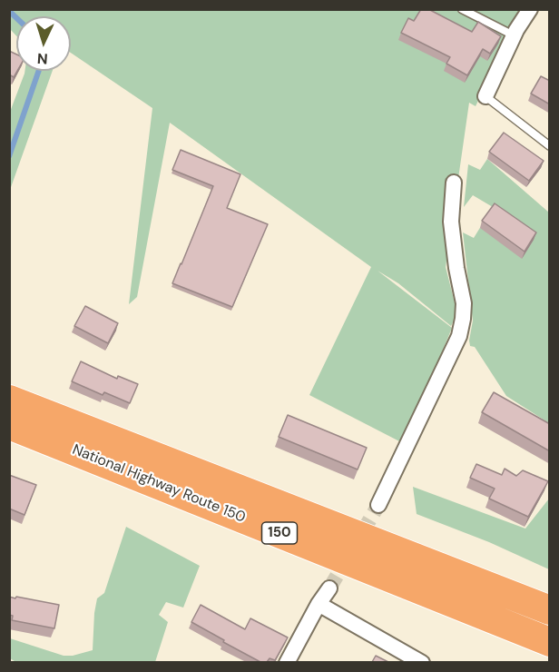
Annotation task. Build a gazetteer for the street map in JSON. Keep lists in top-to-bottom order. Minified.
{"streets":{"highway":["National Highway Route 150","150"]},"north":"bottom"}
